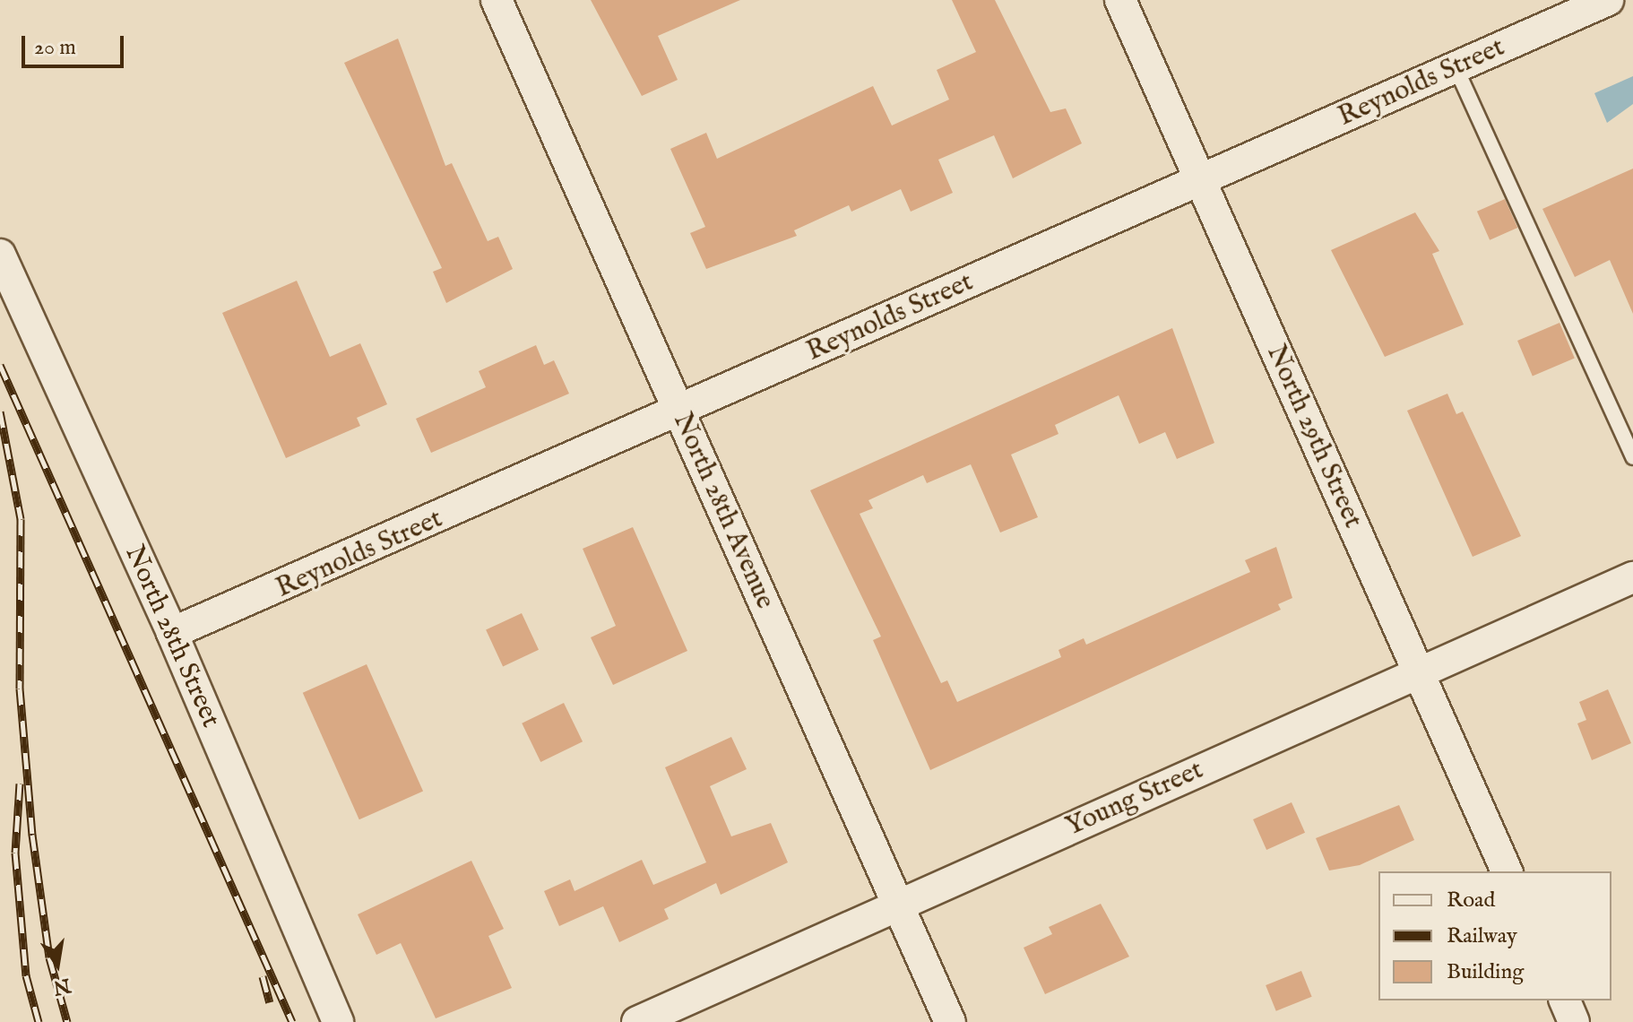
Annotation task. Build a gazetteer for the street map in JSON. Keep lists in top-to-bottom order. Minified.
{"streets":{"street":["Reynolds Street","North 29th Street","North 28th Avenue","North 28th Street","Young Street"]},"crossings":[["Reynolds Street","North 29th Street"],["Reynolds Street","North 28th Avenue"],["Reynolds Street","North 28th Street"],["North 29th Street","Young Street"],["North 28th Avenue","Young Street"]],"legend":["Road","Railway","Building"],"scale_bar":"20 m","north":"bottom"}
